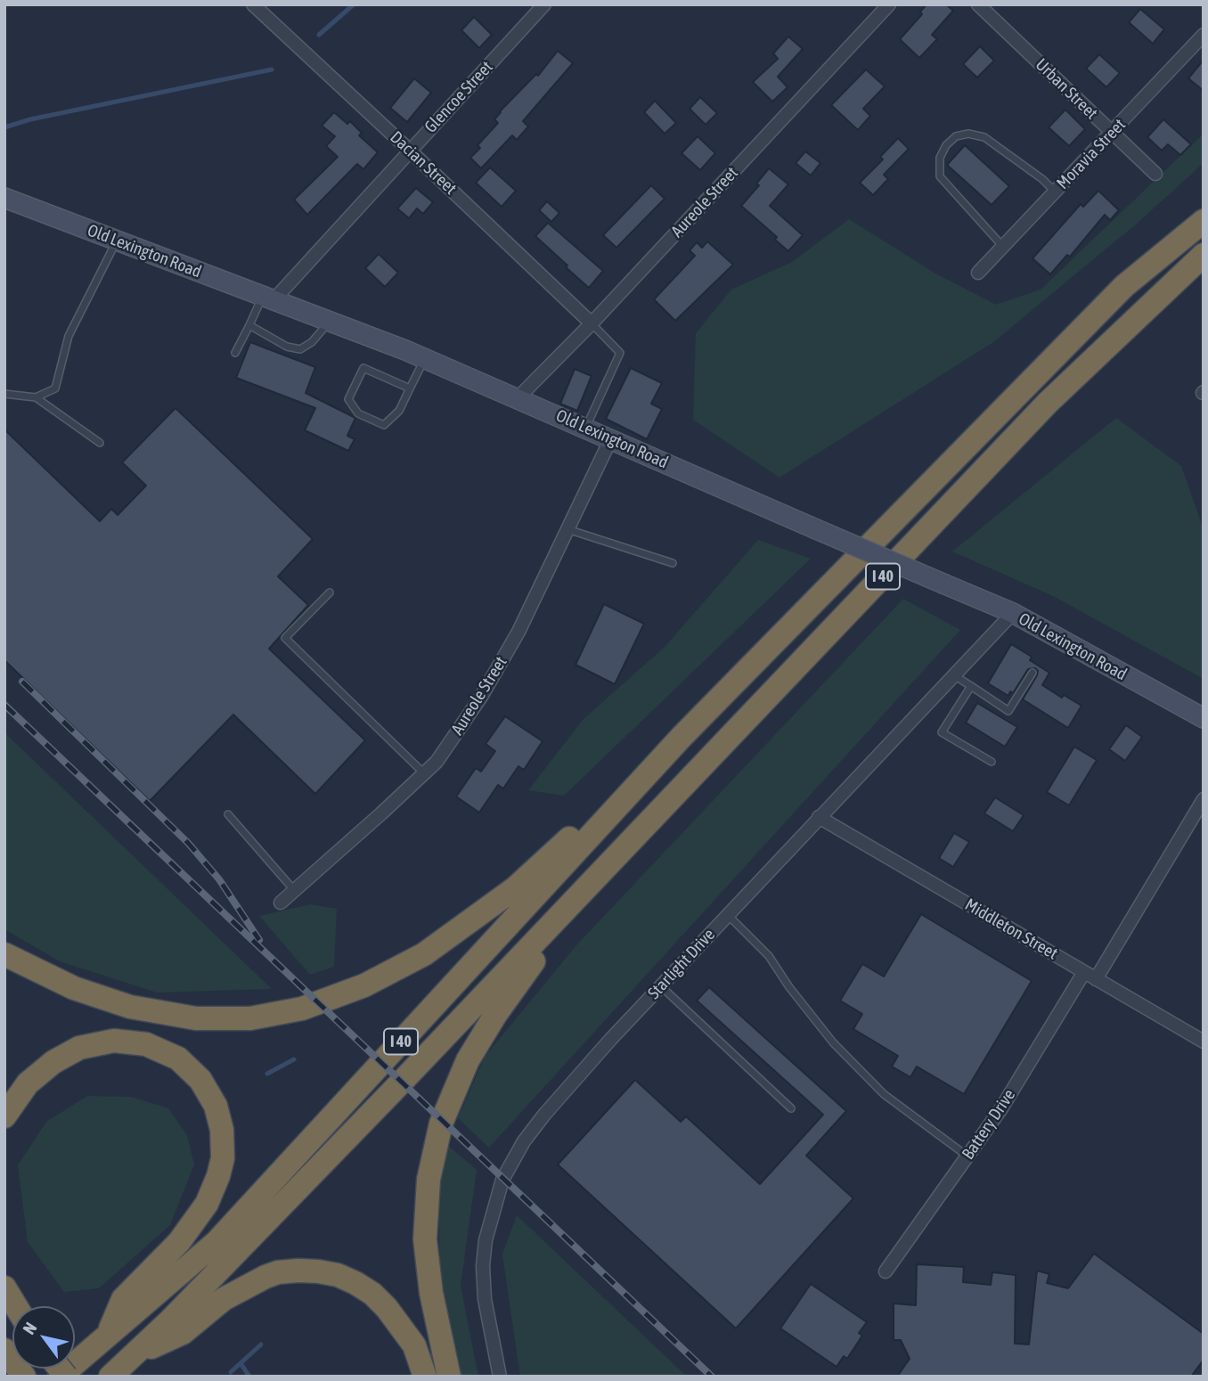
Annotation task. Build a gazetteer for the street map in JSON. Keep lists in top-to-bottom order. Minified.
{"streets":{"highway":["I 40"],"main road":["Old Lexington Road"],"street":["Urban Street","Glencoe Street","Moravia Street","Dacian Street","Aureole Street","Middleton Street","Starlight Drive","Battery Drive"]},"crossings":[["Urban Street","Moravia Street"],["Glencoe Street","Dacian Street"],["Glencoe Street","Old Lexington Road"],["Dacian Street","Aureole Street"],["Aureole Street","Old Lexington Road"],["Old Lexington Road","Starlight Drive"],["Middleton Street","Starlight Drive"],["Middleton Street","Battery Drive"]],"north":"top left"}
